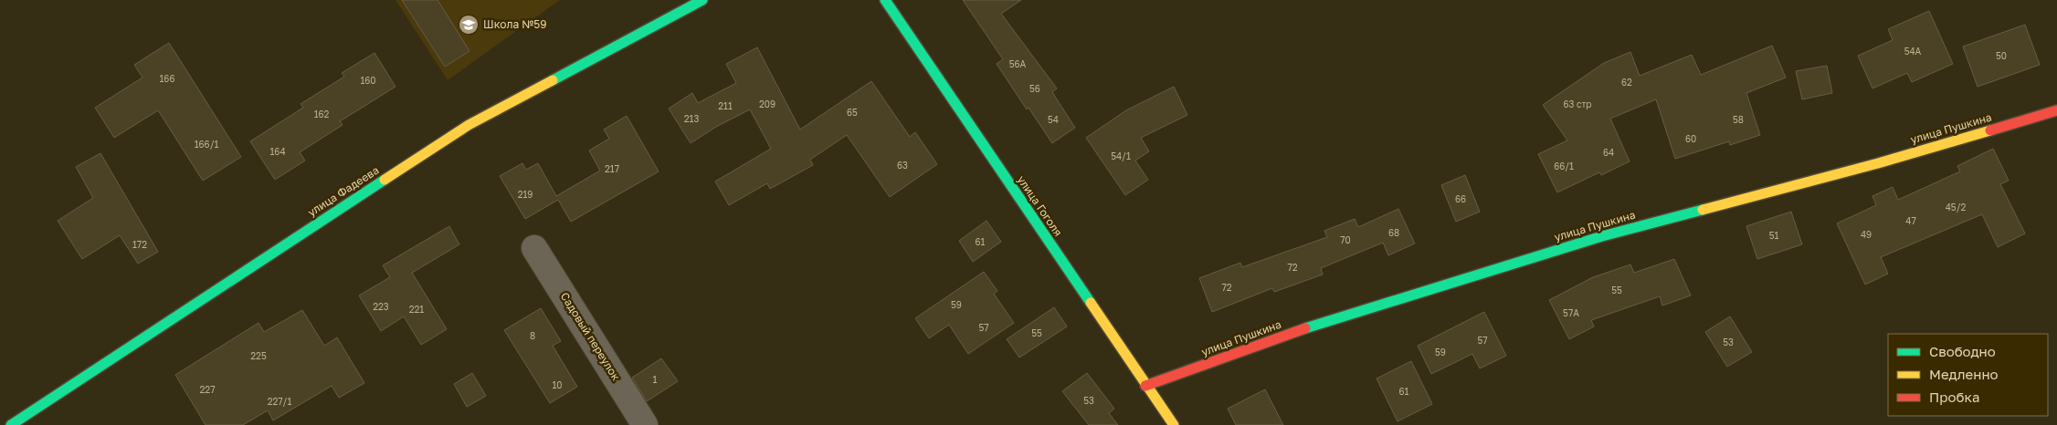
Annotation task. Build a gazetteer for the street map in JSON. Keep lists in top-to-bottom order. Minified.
{"streets":{"main road":["улица Пушкина","улица Фадеева","улица Гоголя"],"street":["Садовый переулок"]},"crossings":[["улица Пушкина","улица Гоголя"]],"places":{"school or university":["Школа №59"]},"house_numbers":["54А","50","56А","166","160","62","56","209","63 стр","211","65","162","213","54","58","60","166/1","164","64","54/1","63","66/1","217","219","66","45/2","47","68","49","51","70","61","172","72","72","55","59","223","221","57А","57","55","8","57","53","59","225","1","10","227","61","53","227/1"],"legend":["Свободно","Медленно","Пробка"]}
